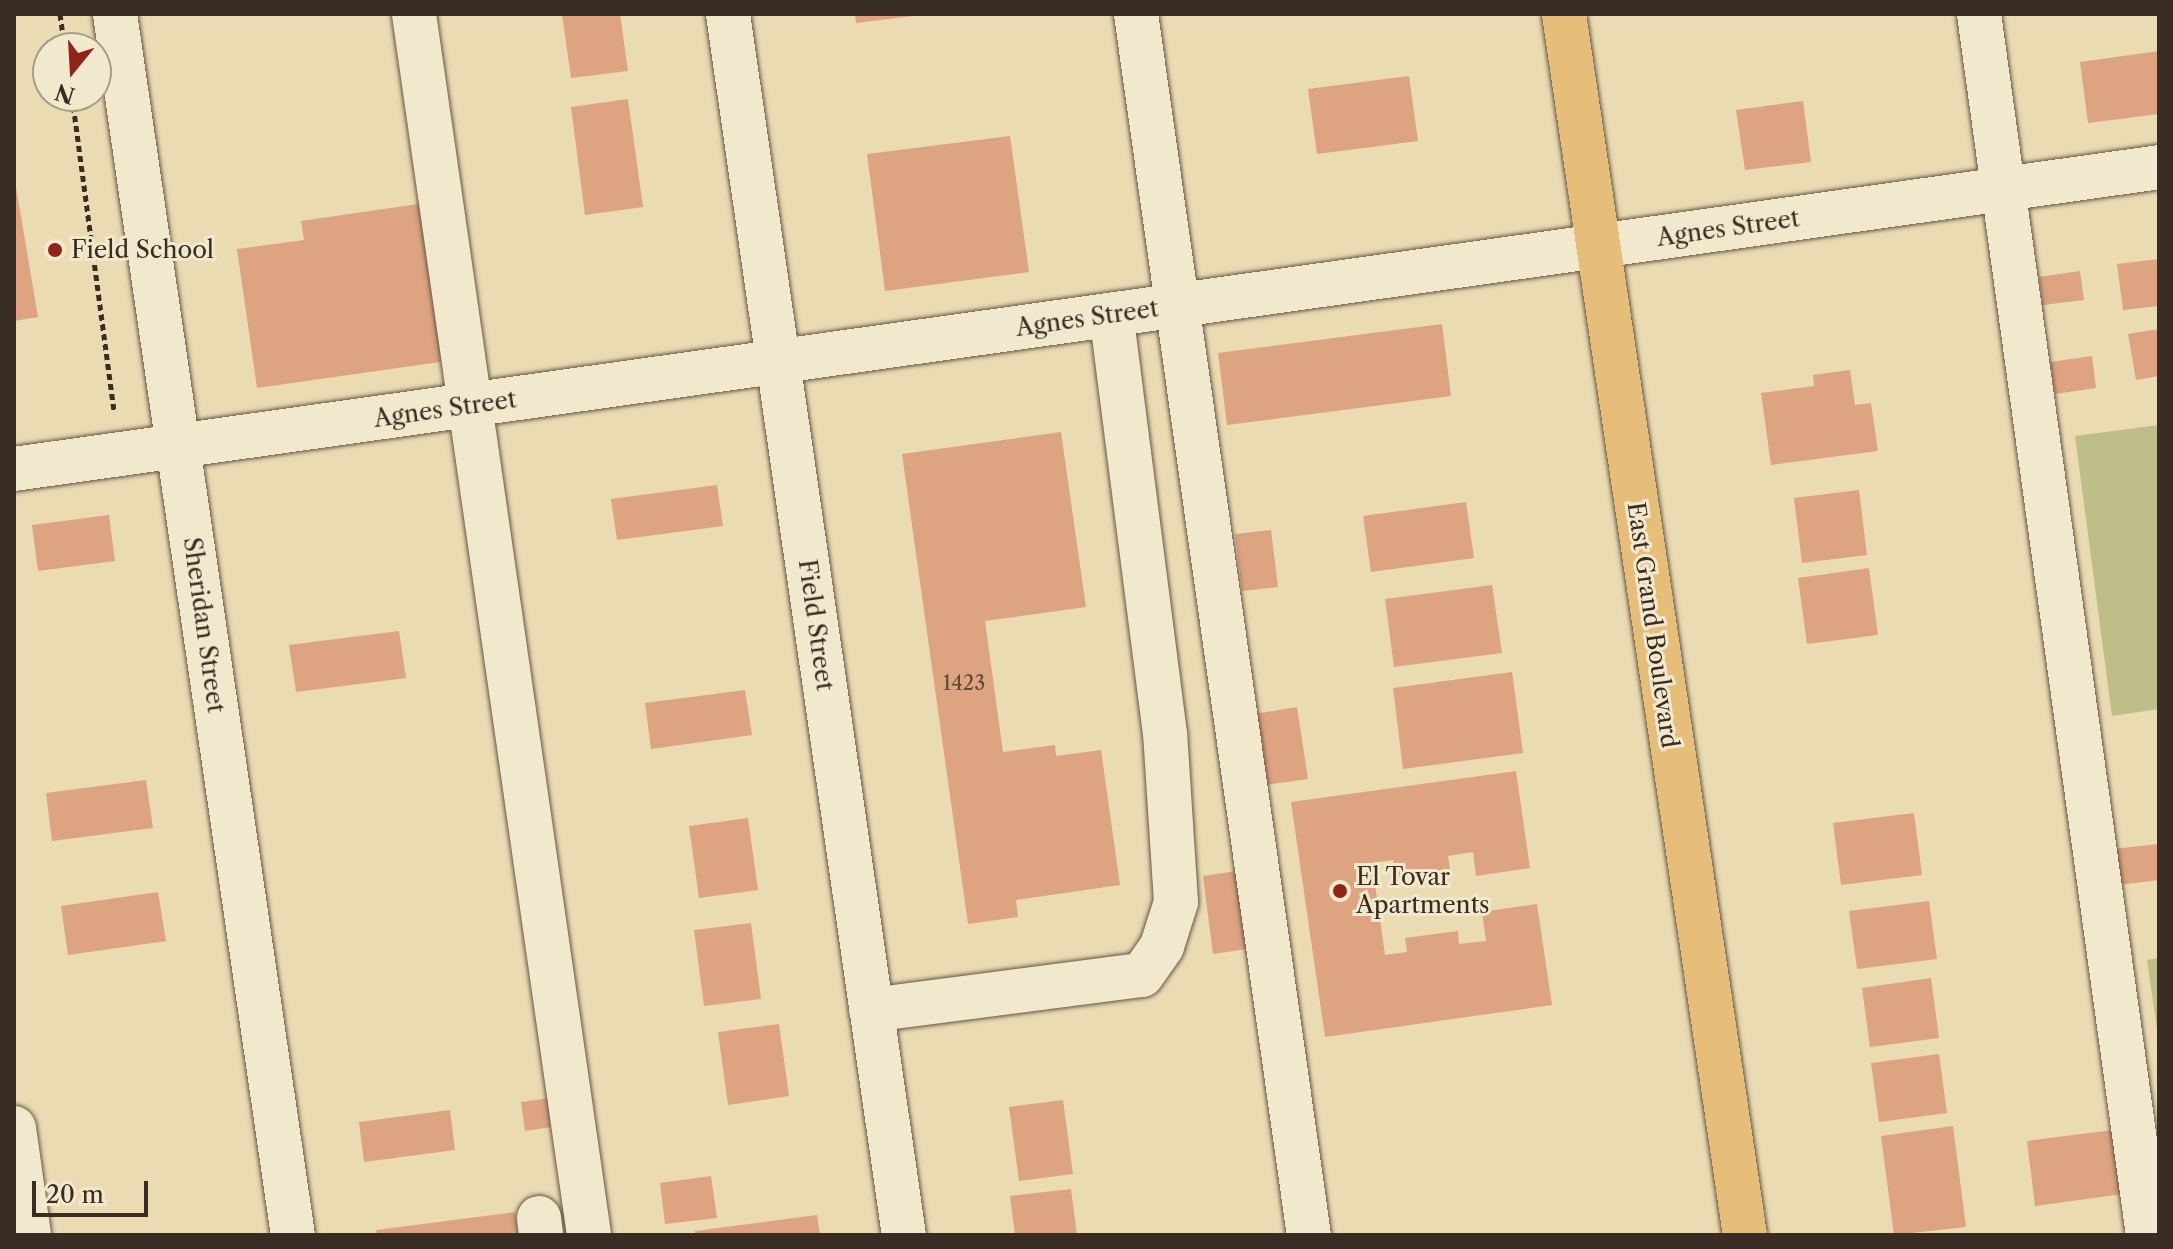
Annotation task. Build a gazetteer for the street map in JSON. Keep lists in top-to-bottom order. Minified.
{"streets":{"main road":["East Grand Boulevard"],"street":["Agnes Street","Sheridan Street","Field Street"]},"crossings":[["Agnes Street","Sheridan Street"],["Agnes Street","Field Street"],["Agnes Street","East Grand Boulevard"]],"places":["Field School","El Tovar Apartments"],"house_numbers":["1423"],"scale_bar":"20 m","north":"bottom"}
